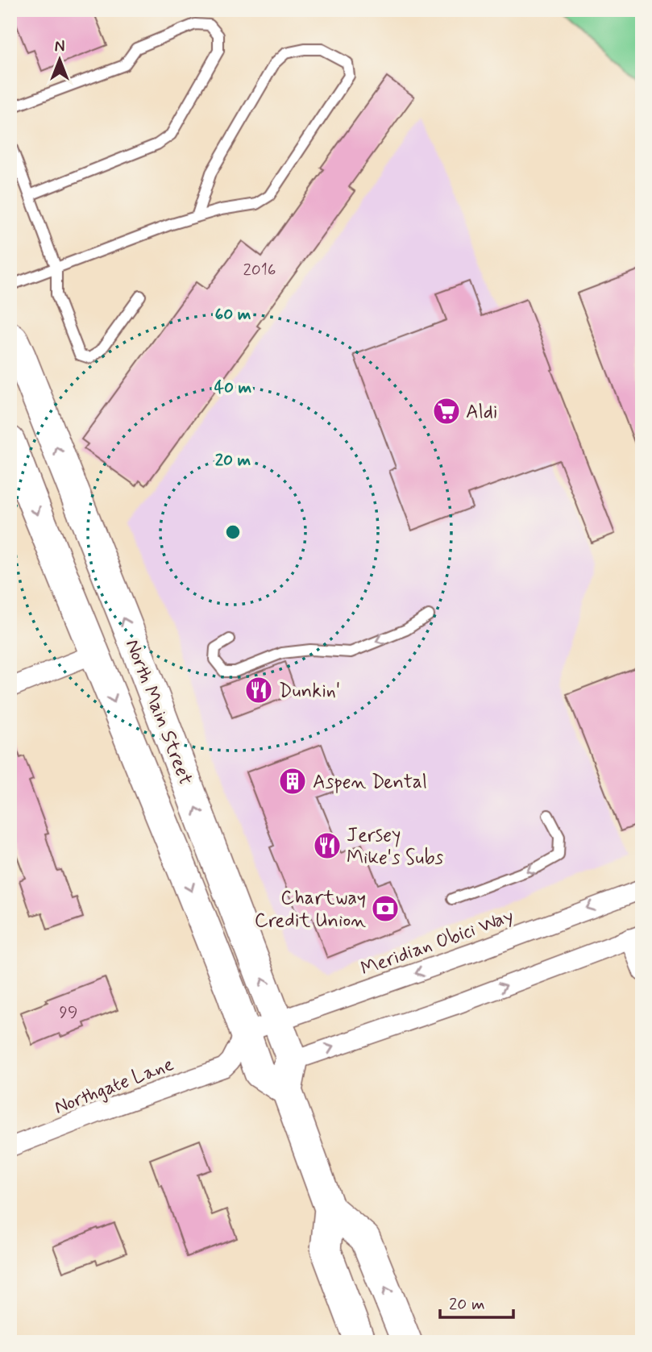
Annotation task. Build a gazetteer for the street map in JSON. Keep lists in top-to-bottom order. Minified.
{"streets":{"main road":["North Main Street"],"street":["Meridian Obici Way","Northgate Lane"]},"crossings":[["North Main Street","Meridian Obici Way"]],"places":{"supermarket":["Aldi"],"restaurant":["Dunkin'","Jersey Mike's Subs"],"building":["Aspen Dental"],"bank":["Chartway Credit Union"]},"house_numbers":["2016","99"],"scale_bar":"20 m","north":"top","rings":["60 m","40 m","20 m"]}
